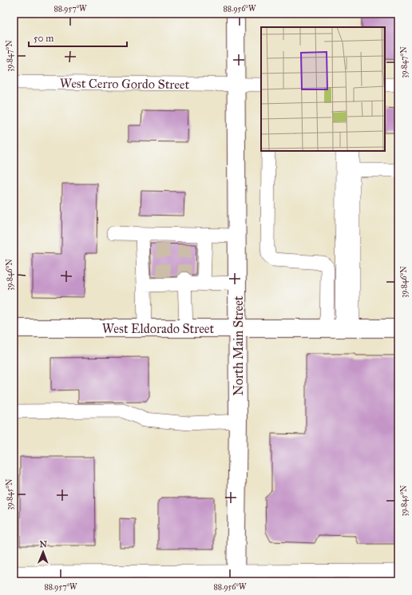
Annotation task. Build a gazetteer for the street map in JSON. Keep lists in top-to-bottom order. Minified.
{"streets":{"main road":["West Eldorado Street","North Main Street"],"street":["West Cerro Gordo Street"]},"crossings":[["West Cerro Gordo Street","North Main Street"],["West Eldorado Street","North Main Street"]],"scale_bar":"50 m","north":"top","coordinates":["88.957°W","88.956°W","39.847°N","39.846°N","39.845°N"]}
